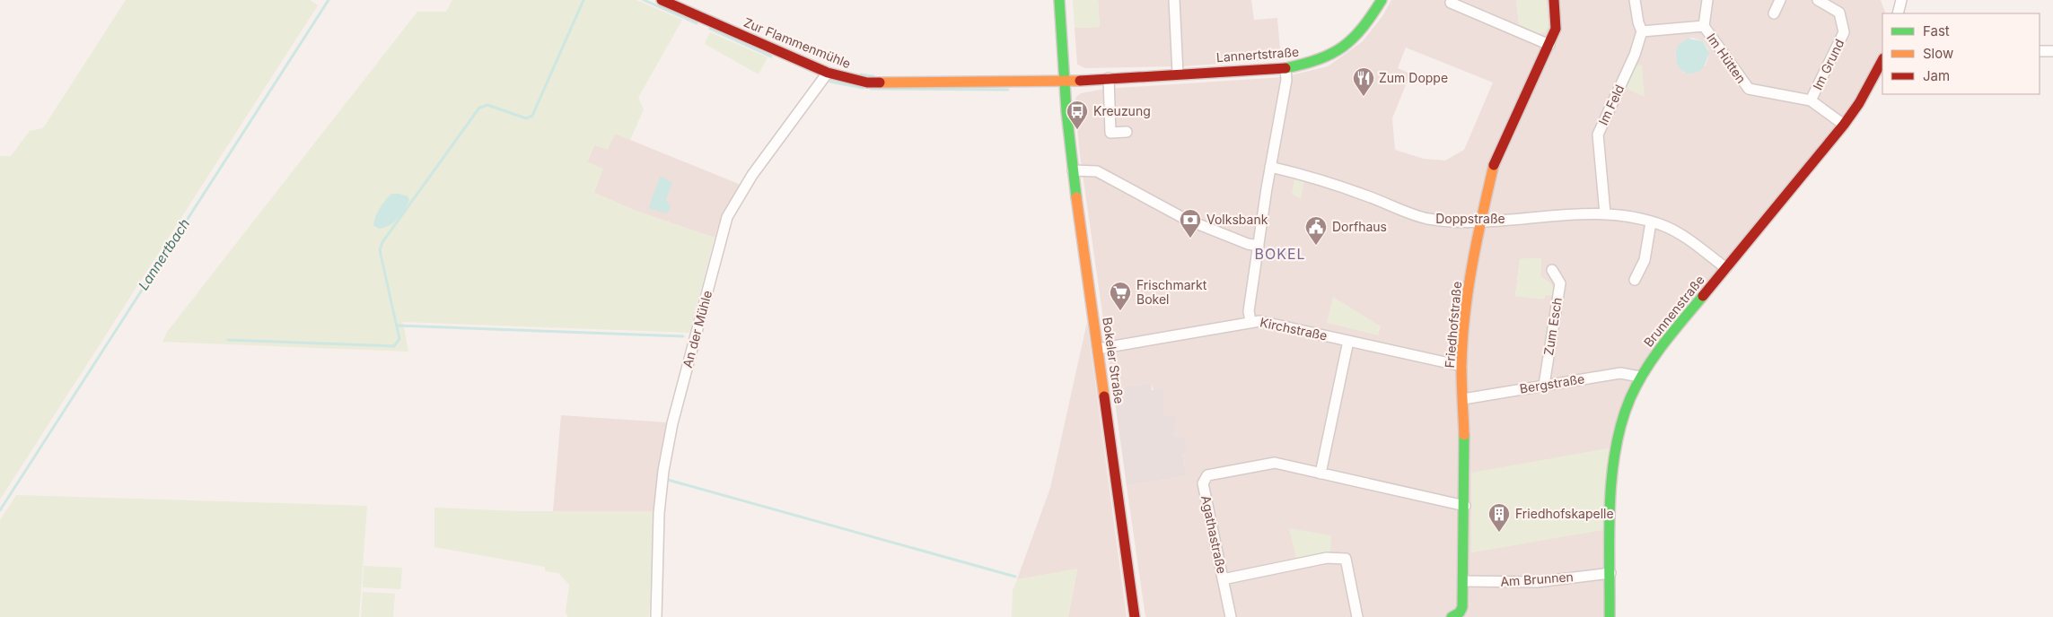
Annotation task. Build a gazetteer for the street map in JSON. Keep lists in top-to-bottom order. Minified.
{"streets":{"street":["Zur Flammenmühle","Lannertstraße","Im Hütten","Im Grund","Im Feld","Doppstraße","Brunnenstraße","Friedhofstraße","Zum Esch","An der Mühle","Kirchstraße","Bokeler Straße","Bergstraße","Agathastraße","Am Brunnen"]},"crossings":[["Zur Flammenmühle","Lannertstraße"],["Zur Flammenmühle","An der Mühle"],["Zur Flammenmühle","Bokeler Straße"],["Lannertstraße","Bokeler Straße"],["Im Hütten","Im Grund"],["Im Hütten","Im Feld"],["Im Grund","Brunnenstraße"],["Im Feld","Doppstraße"],["Doppstraße","Brunnenstraße"],["Doppstraße","Friedhofstraße"],["Brunnenstraße","Bergstraße"],["Brunnenstraße","Am Brunnen"],["Friedhofstraße","Kirchstraße"],["Friedhofstraße","Bergstraße"],["Friedhofstraße","Agathastraße"],["Friedhofstraße","Am Brunnen"],["Zum Esch","Bergstraße"],["Kirchstraße","Bokeler Straße"]],"districts":["BOKEL"],"water":["Lannertbach"],"places":{"restaurant":["Zum Doppe"],"bus stop":["Kreuzung"],"bank":["Volksbank"],"public building":["Dorfhaus"],"supermarket":["Frischmarkt Bokel"],"building":["Friedhofskapelle"]},"legend":["Fast","Slow","Jam"]}
